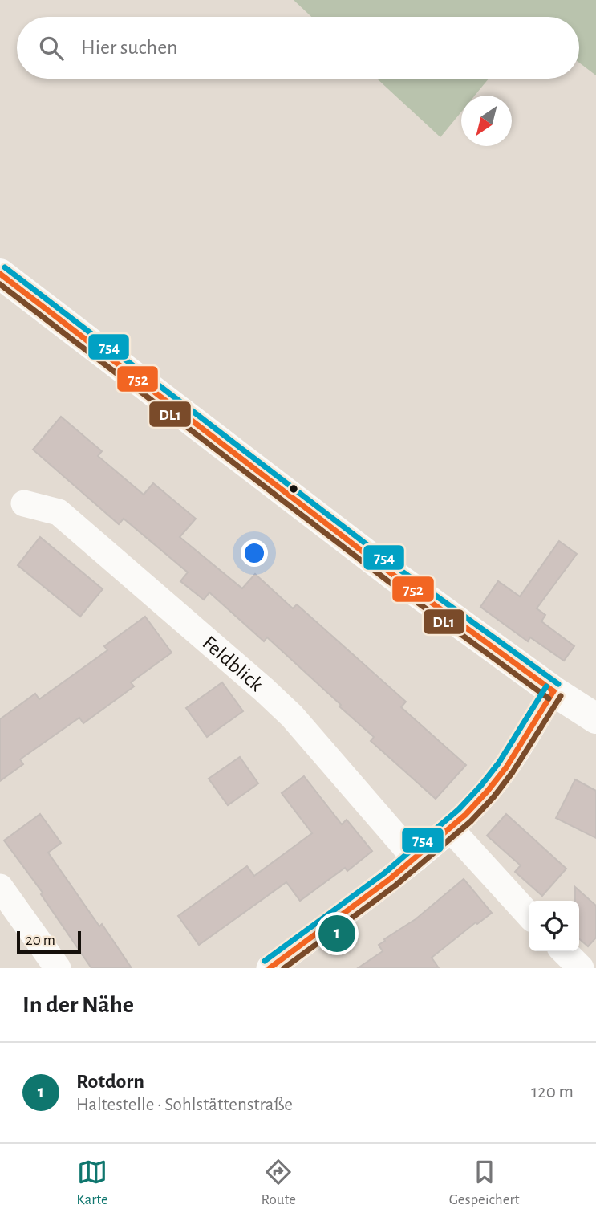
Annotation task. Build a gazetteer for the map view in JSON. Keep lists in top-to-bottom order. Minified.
{"streets":{"street":["Feldblick"]},"lines":["transit line 754","transit line 752","transit line DL1"],"scale_bar":"20 m","north":"bottom left","page":{"search":"Hier suchen","pins":"1","scale":"20 m","heading":"In der Nähe","list":[{"mark":"1","name":"Rotdorn","note":"Haltestelle · Sohlstättenstraße","value":"120 m"}],"nav":["Karte","Route","Gespeichert"]}}
